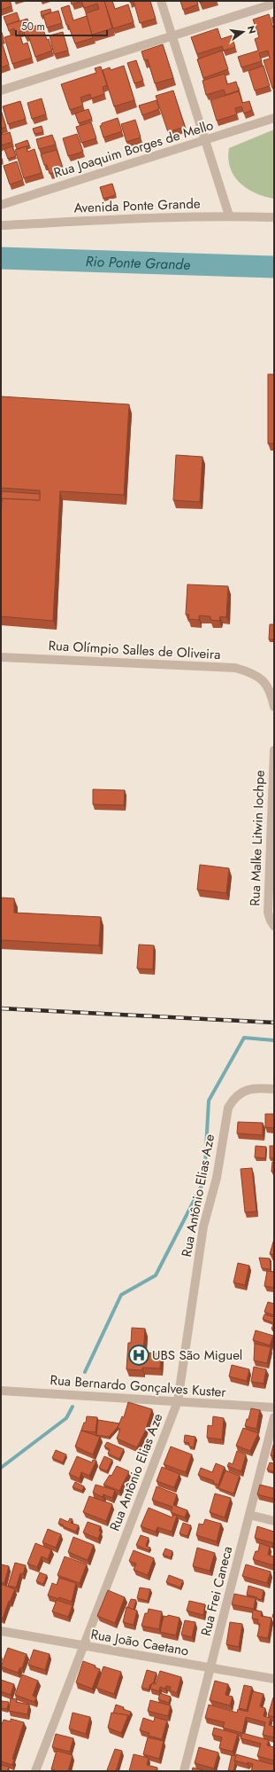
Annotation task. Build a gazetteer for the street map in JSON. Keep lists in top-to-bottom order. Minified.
{"streets":{"street":["Rua Joaquim Borges de Mello","Avenida Ponte Grande","Rua Olímpio Salles de Oliveira","Rua Malke Litwin Iochpe","Rua Antônio Elias Aze","Rua Bernardo Gonçalves Kuster","Rua Frei Caneca","Rua João Caetano"]},"crossings":[["Rua Antônio Elias Aze","Rua Bernardo Gonçalves Kuster"],["Rua Antônio Elias Aze","Rua João Caetano"],["Rua Frei Caneca","Rua João Caetano"]],"water":["Rio Ponte Grande"],"places":{"hospital":["UBS São Miguel"]},"scale_bar":"50 m","north":"right"}
